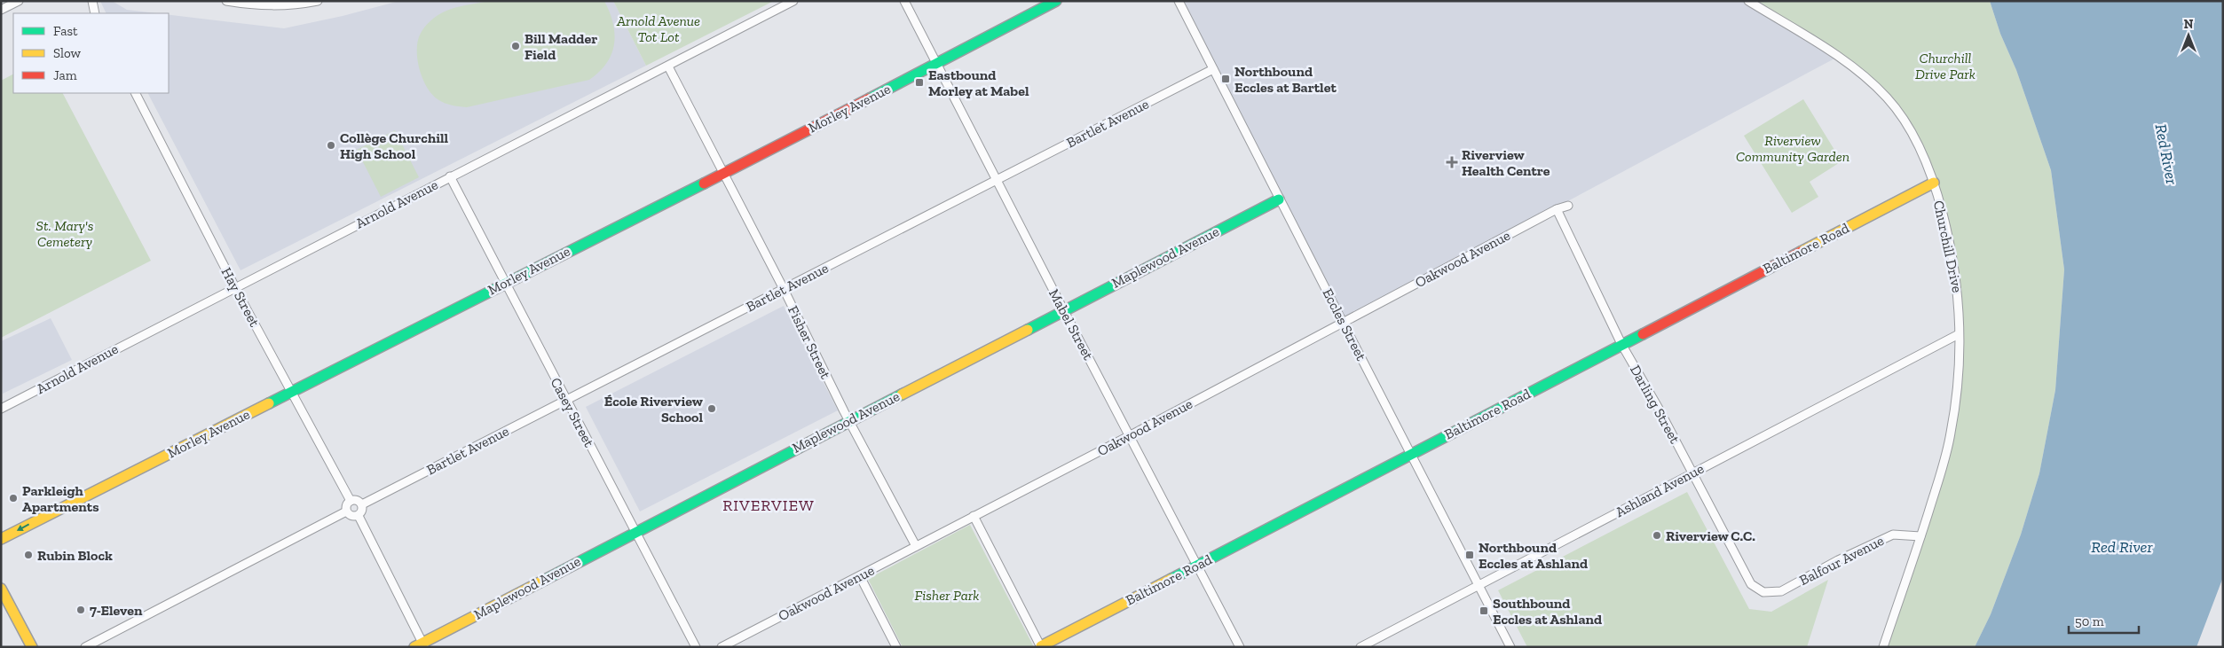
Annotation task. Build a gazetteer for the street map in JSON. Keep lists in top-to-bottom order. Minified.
{"streets":{"street":["Morley Avenue","Bartlet Avenue","Arnold Avenue","Churchill Drive","Baltimore Road","Maplewood Avenue","Oakwood Avenue","Hay Street","Mabel Street","Eccles Street","Fisher Street","Darling Street","Casey Street","Ashland Avenue","Balfour Avenue"]},"crossings":[["Morley Avenue","Hay Street"],["Morley Avenue","Mabel Street"],["Morley Avenue","Fisher Street"],["Morley Avenue","Casey Street"],["Bartlet Avenue","Hay Street"],["Bartlet Avenue","Mabel Street"],["Bartlet Avenue","Eccles Street"],["Bartlet Avenue","Fisher Street"],["Bartlet Avenue","Casey Street"],["Arnold Avenue","Hay Street"],["Arnold Avenue","Fisher Street"],["Arnold Avenue","Casey Street"],["Churchill Drive","Baltimore Road"],["Churchill Drive","Ashland Avenue"],["Churchill Drive","Balfour Avenue"],["Baltimore Road","Mabel Street"],["Baltimore Road","Eccles Street"],["Baltimore Road","Darling Street"],["Maplewood Avenue","Mabel Street"],["Maplewood Avenue","Eccles Street"],["Maplewood Avenue","Fisher Street"],["Maplewood Avenue","Casey Street"],["Oakwood Avenue","Mabel Street"],["Oakwood Avenue","Eccles Street"],["Oakwood Avenue","Fisher Street"],["Oakwood Avenue","Darling Street"],["Eccles Street","Ashland Avenue"],["Darling Street","Ashland Avenue"],["Darling Street","Balfour Avenue"]],"districts":["RIVERVIEW"],"water":["Red River"],"parks":["Arnold Avenue Tot Lot","Churchill Drive Park","Riverview Community Garden","St. Mary's Cemetery","Fisher Park"],"places":{"other":["Bill Madder Field","Collège Churchill High School","École Riverview School","Parkleigh Apartments","Riverview C.C.","Rubin Block","7-Eleven"],"transit":["Northbound Eccles at Bartlet","Eastbound Morley at Mabel","Northbound Eccles at Ashland","Southbound Eccles at Ashland"],"health":["Riverview Health Centre"]},"legend":["Fast","Slow","Jam"],"scale_bar":"50 m","north":"top"}
